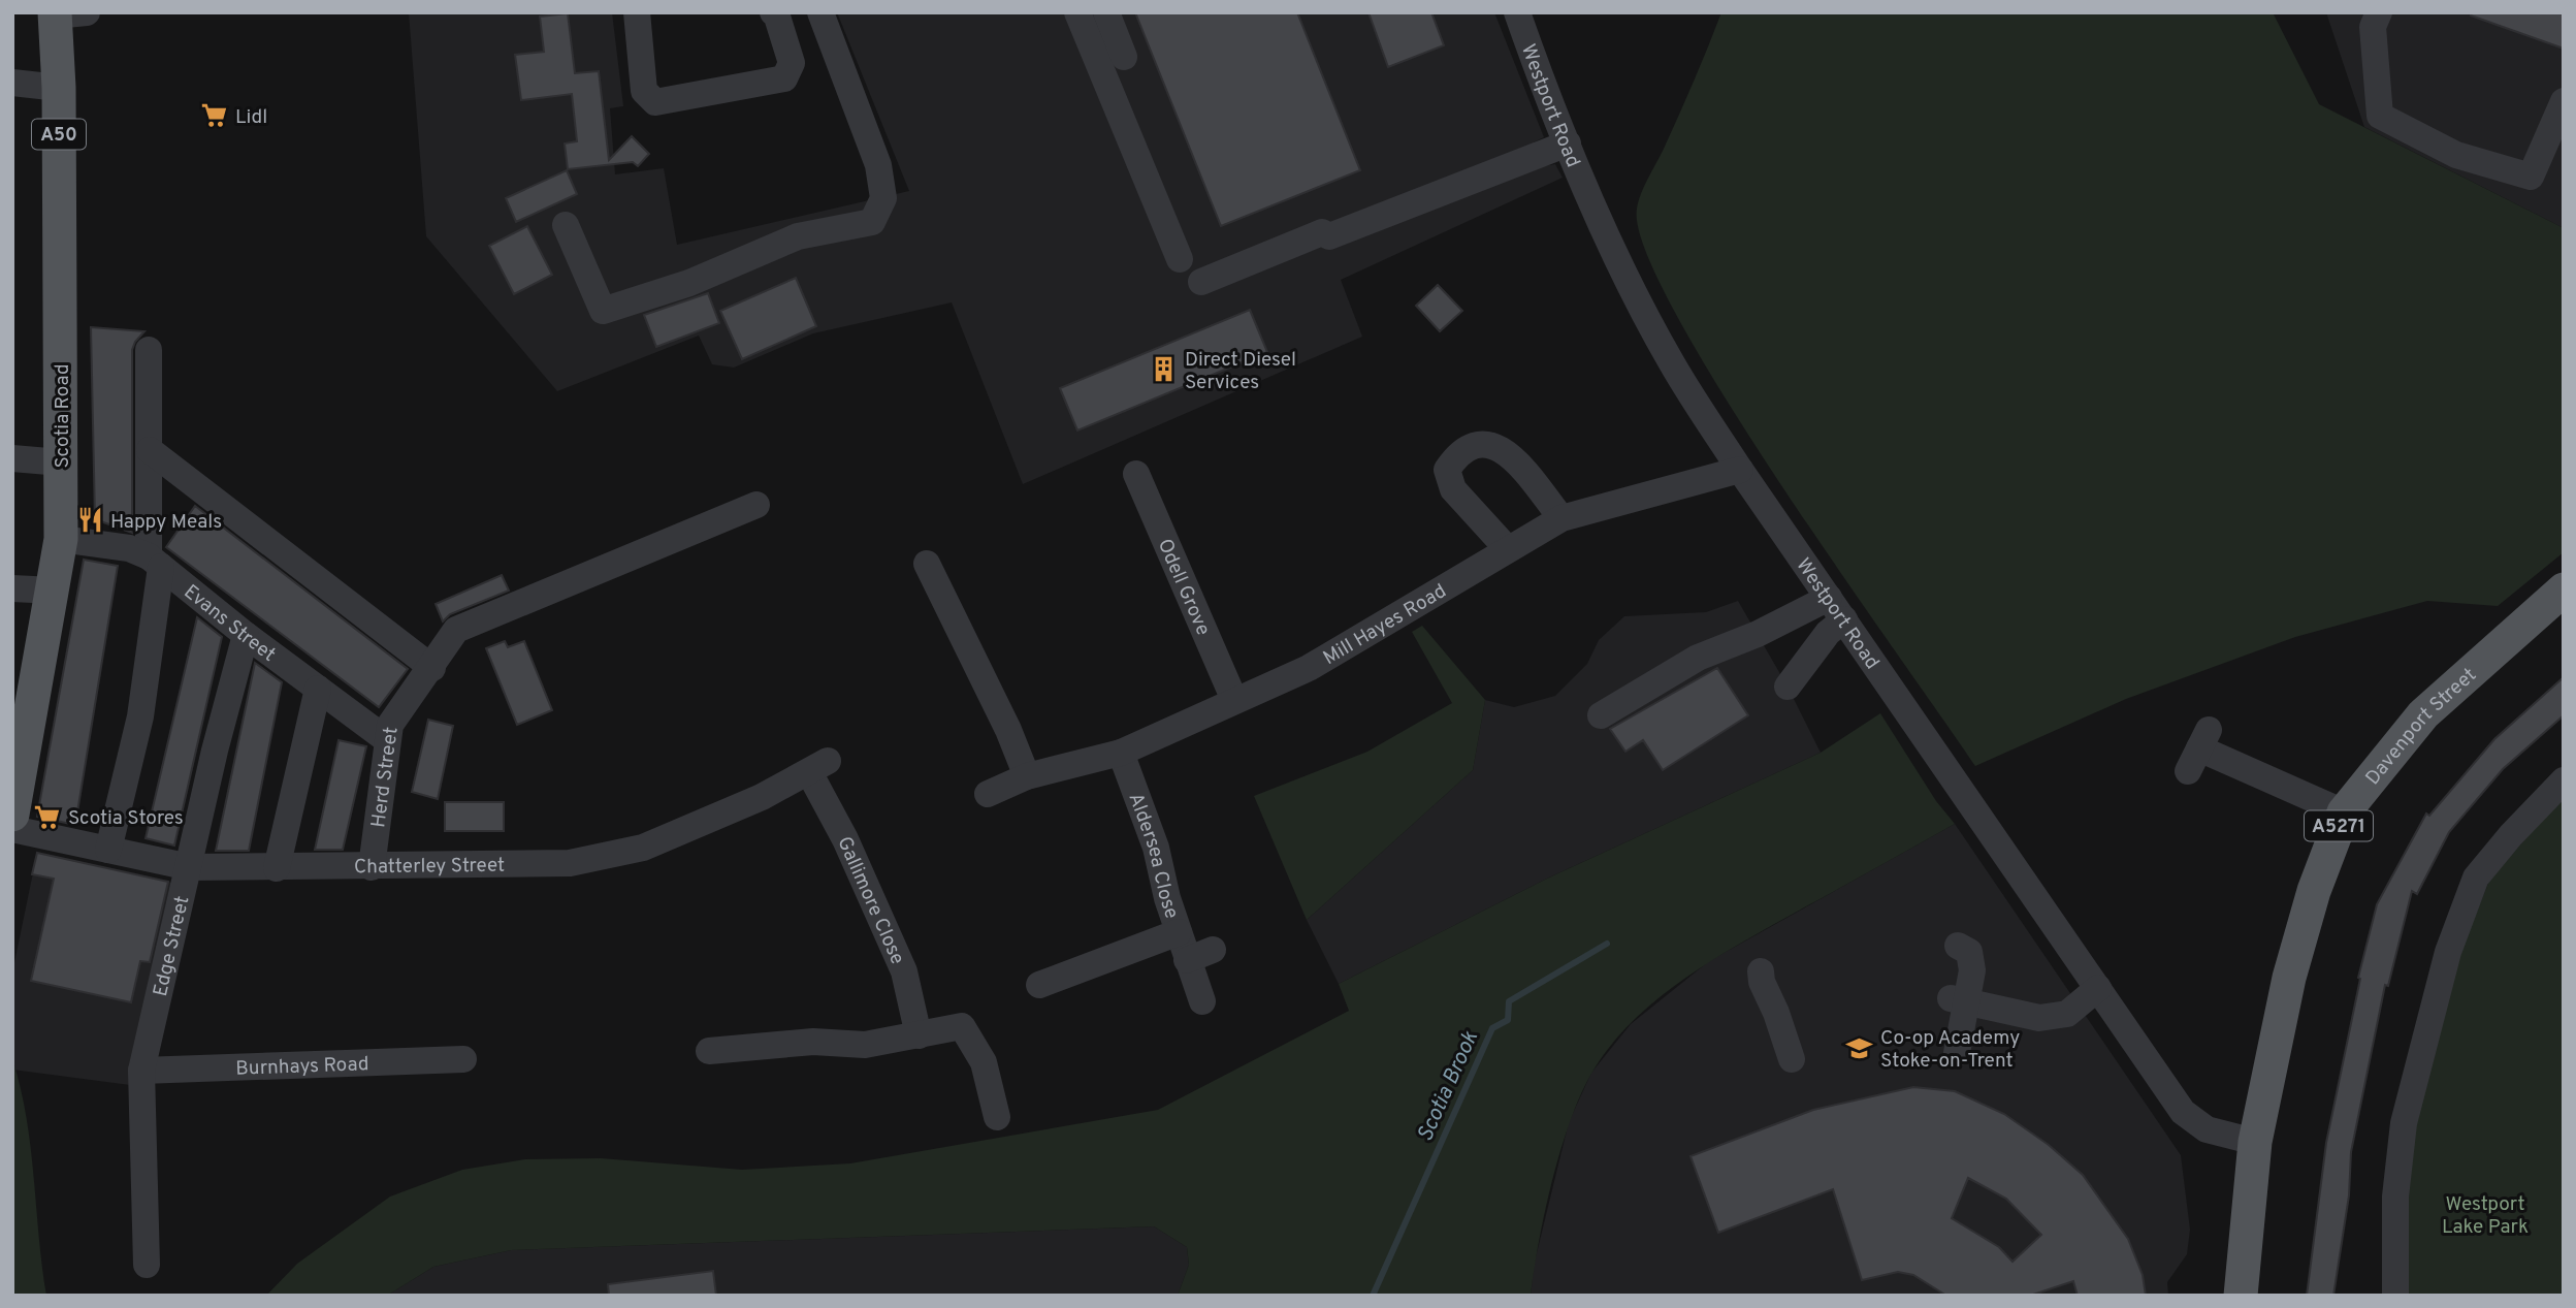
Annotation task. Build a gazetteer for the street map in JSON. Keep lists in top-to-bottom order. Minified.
{"streets":{"main road":["A50","Scotia Road","Davenport Street","A5271"],"street":["Westport Road","Odell Grove","Evans Street","Mill Hayes Road","Herd Street","Aldersea Close","Chatterley Street","Gallimore Close","Edge Street","Burnhays Road"]},"crossings":[["Westport Road","Mill Hayes Road"],["Westport Road","Davenport Street"],["Westport Road","A5271"],["Scotia Road","Evans Street"],["Odell Grove","Mill Hayes Road"],["Evans Street","Herd Street"],["Evans Street","Edge Street"],["Mill Hayes Road","Aldersea Close"],["Davenport Street","A5271"],["Herd Street","Chatterley Street"],["Chatterley Street","Gallimore Close"],["Chatterley Street","Edge Street"],["Edge Street","Burnhays Road"]],"water":["Scotia Brook"],"parks":["Westport Lake Park"],"places":{"supermarket":["Lidl","Scotia Stores"],"building":["Direct Diesel Services"],"restaurant":["Happy Meals"],"school or university":["Co-op Academy Stoke-on-Trent"]}}
